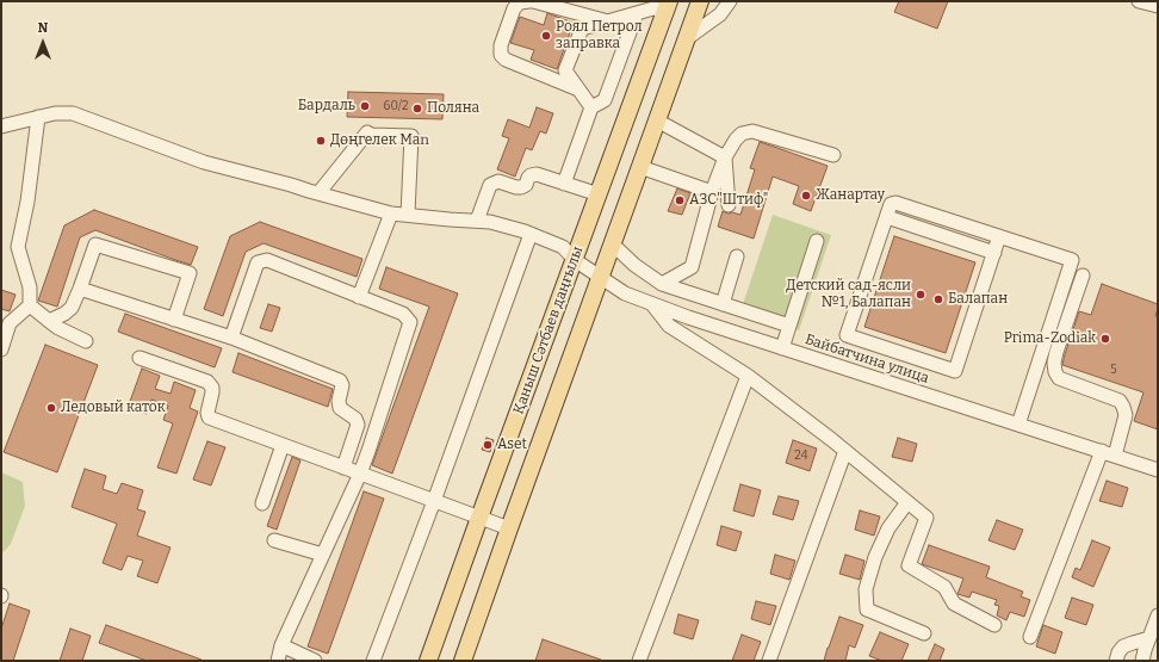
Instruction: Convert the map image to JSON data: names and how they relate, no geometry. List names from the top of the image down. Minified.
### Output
{"streets":{"main road":["Қаныш Сәтбаев даңғылы"],"street":["Байбатчина улица"]},"crossings":[["Қаныш Сәтбаев даңғылы","Байбатчина улица"]],"places":["Роял Петрол заправка","Бардаль","Поляна","Дөңгелек Man","Жанартау","АЗС\"Штиф\"","Детский сад-ясли №1, Балапан","Балапан","Prima-Zodiak","Ледовый каток","Aset"],"house_numbers":["60/2","5","24"],"north":"top"}
